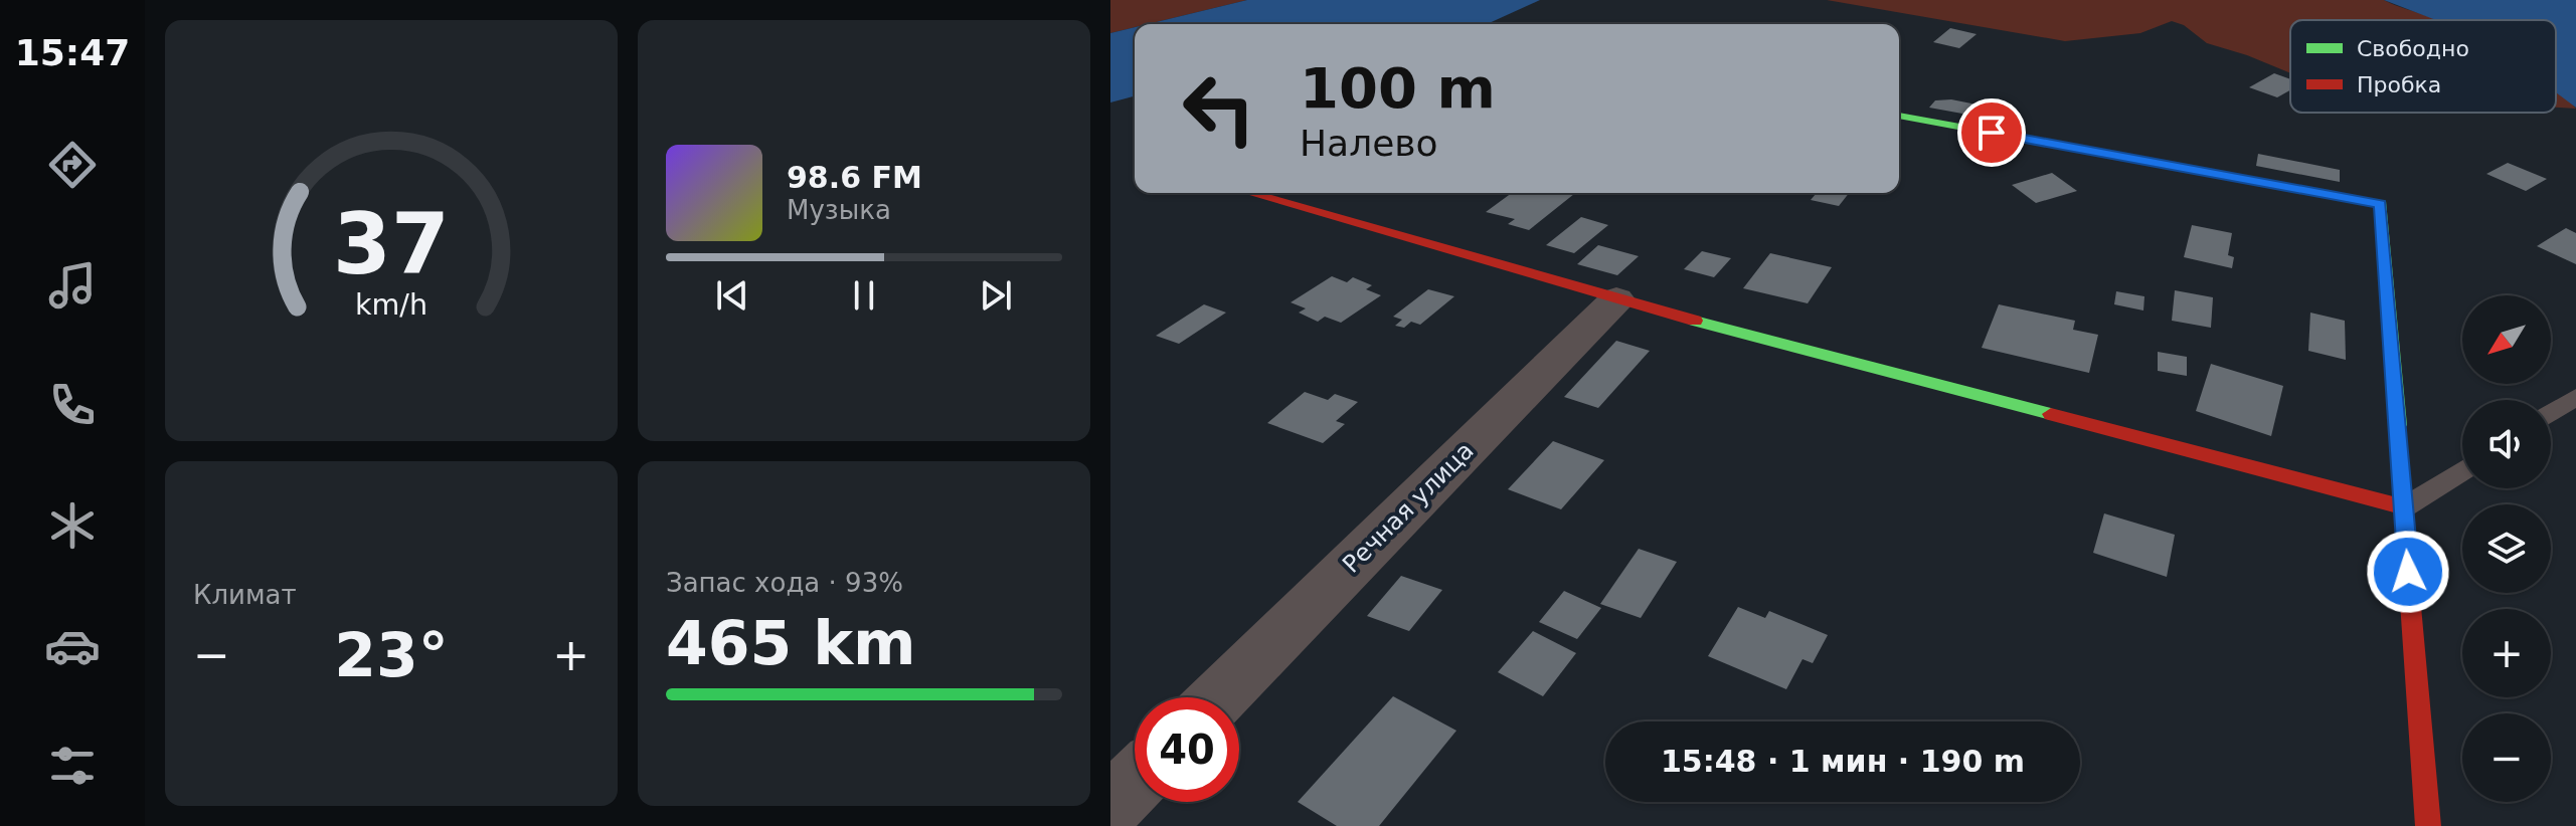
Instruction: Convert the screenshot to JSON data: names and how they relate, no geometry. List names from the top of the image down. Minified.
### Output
{"streets":{"street":["Речная улица"]},"legend":["Свободно","Пробка"],"north":"bottom left","page":{"tabs":"15:47","turn":["100 m","Налево"],"song":["98.6 FM","Музыка"],"map_buttons":["+","−"],"tile":["Климат",["Запас хода · 93%","465 km"]],"heat":["−","23°","+"],"limit":"40","trip":"15:48 · 1 мин · 190 m","gauge":["37","km/h"]}}
